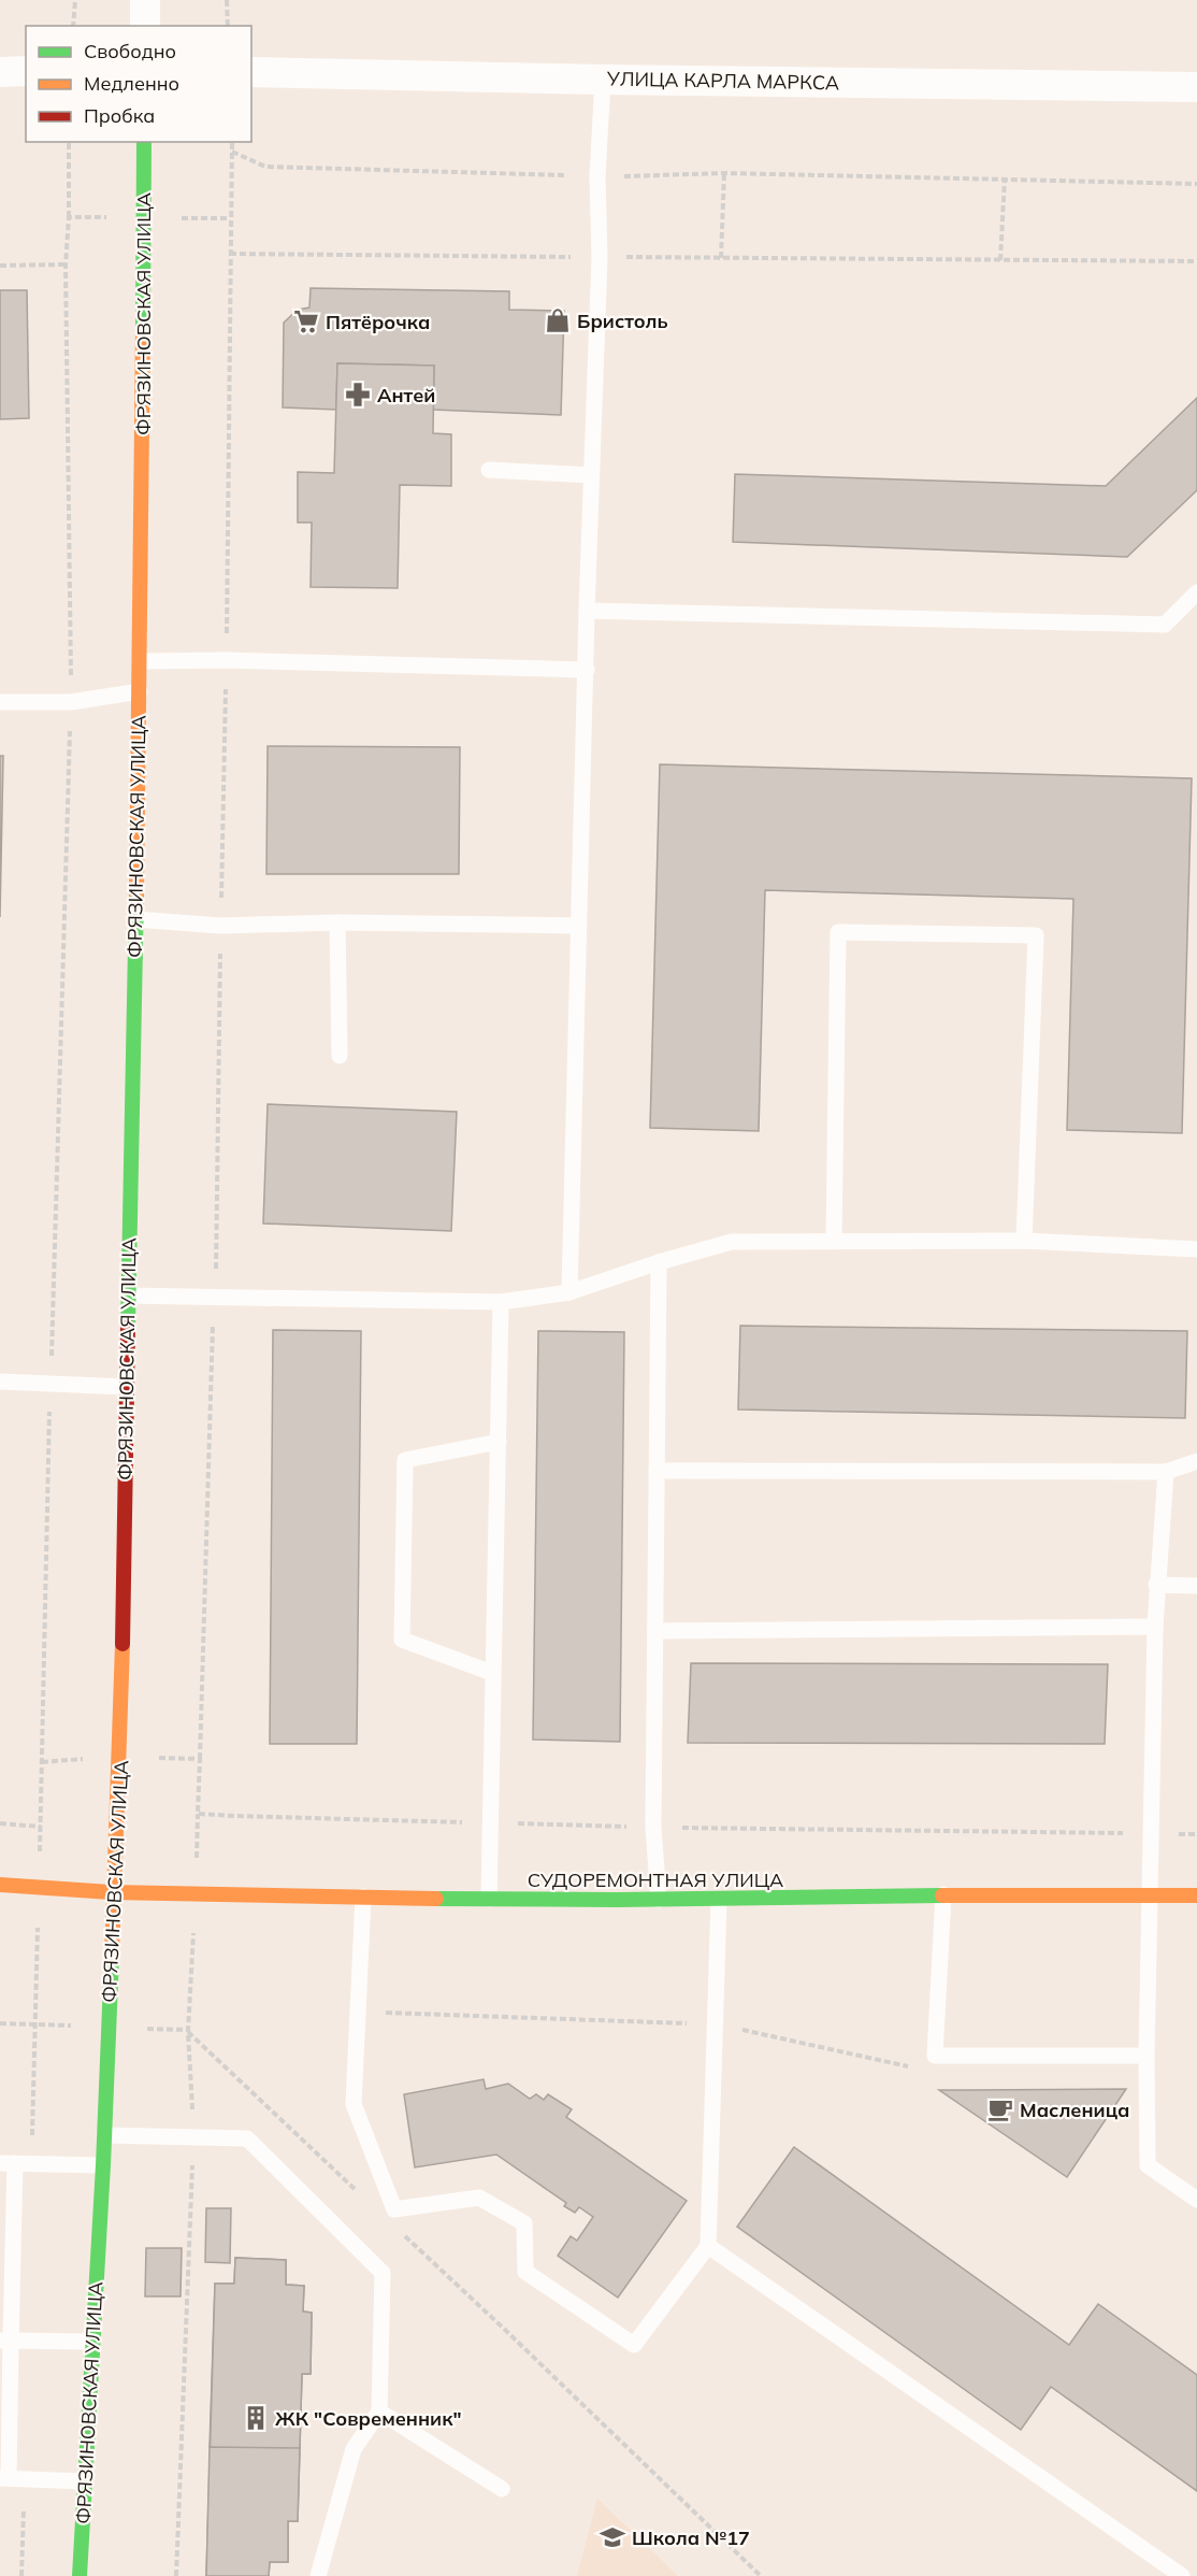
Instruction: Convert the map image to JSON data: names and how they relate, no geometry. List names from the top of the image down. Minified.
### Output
{"streets":{"street":["УЛИЦА КАРЛА МАРКСА","ФРЯЗИНОВСКАЯ УЛИЦА","СУДОРЕМОНТНАЯ УЛИЦА"]},"crossings":[["ФРЯЗИНОВСКАЯ УЛИЦА","СУДОРЕМОНТНАЯ УЛИЦА"]],"places":{"shop":["Бристоль"],"supermarket":["Пятёрочка"],"pharmacy":["Антей"],"cafe":["Масленица"],"building":["ЖК \"Современник\""],"school or university":["Школа №17"]},"legend":["Свободно","Медленно","Пробка"]}
